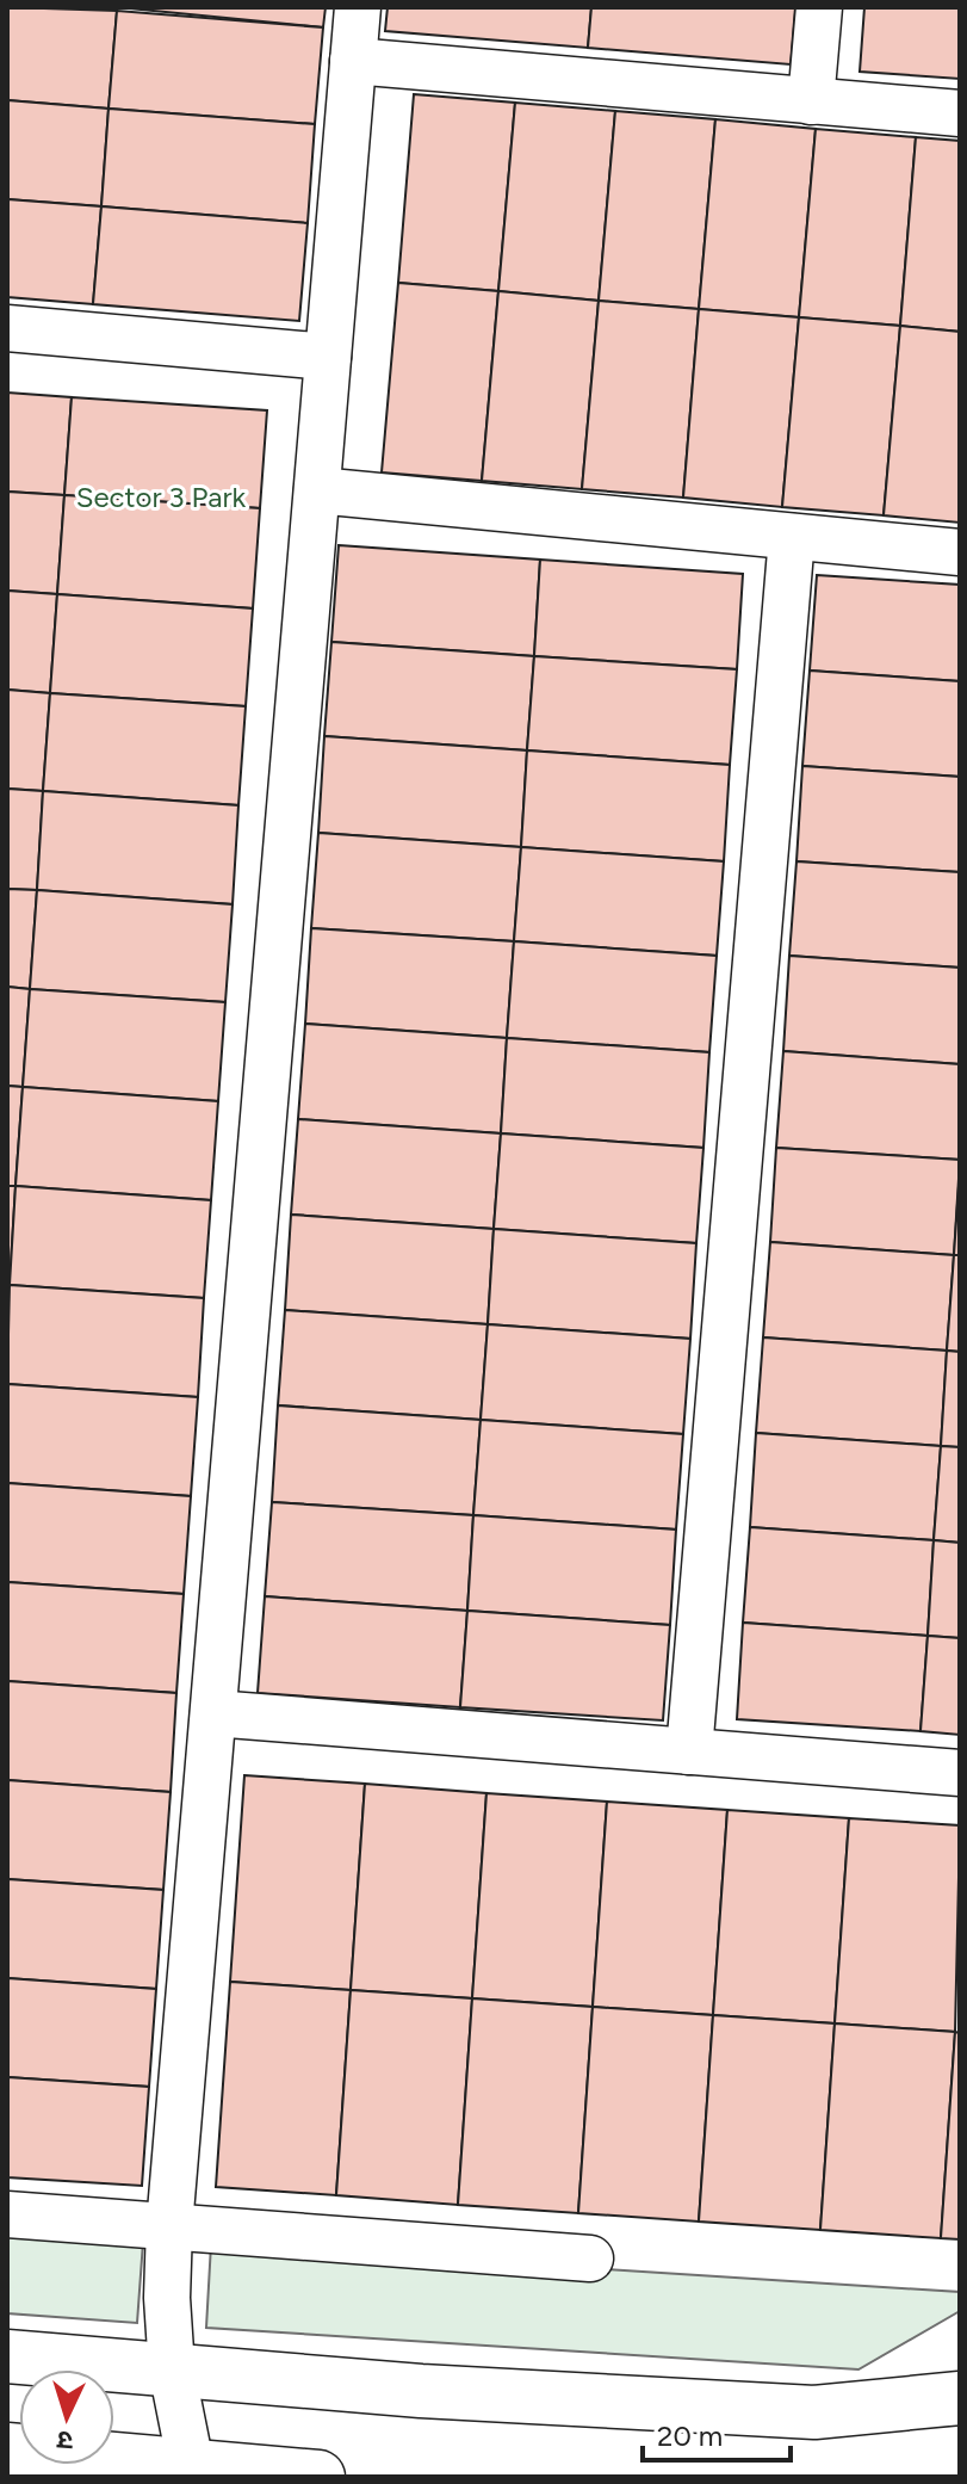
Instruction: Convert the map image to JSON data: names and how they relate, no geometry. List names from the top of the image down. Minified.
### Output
{"parks":["Sector 3 Park"],"scale_bar":"20 m","north":"bottom"}
